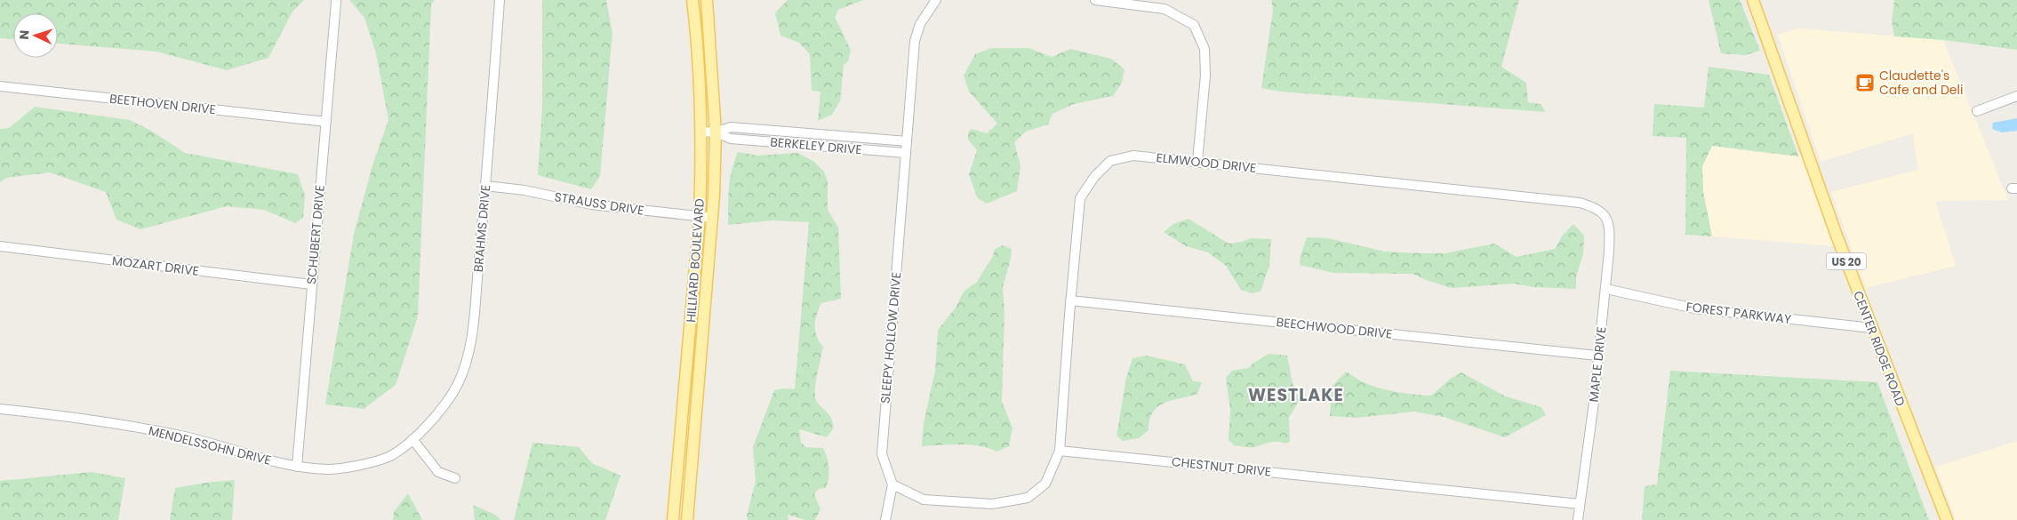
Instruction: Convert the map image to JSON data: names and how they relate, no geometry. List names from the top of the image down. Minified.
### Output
{"streets":{"main road":["HILLIARD BOULEVARD","US 20","CENTER RIDGE ROAD"],"street":["BEETHOVEN DRIVE","BERKELEY DRIVE","ELMWOOD DRIVE","STRAUSS DRIVE","BRAHMS DRIVE","SCHUBERT DRIVE","MOZART DRIVE","FOREST PARKWAY","BEECHWOOD DRIVE","SLEEPY HOLLOW DRIVE","MAPLE DRIVE","MENDELSSOHN DRIVE","CHESTNUT DRIVE"]},"crossings":[["BEETHOVEN DRIVE","SCHUBERT DRIVE"],["BERKELEY DRIVE","HILLIARD BOULEVARD"],["BERKELEY DRIVE","SLEEPY HOLLOW DRIVE"],["ELMWOOD DRIVE","BEECHWOOD DRIVE"],["ELMWOOD DRIVE","MAPLE DRIVE"],["ELMWOOD DRIVE","CHESTNUT DRIVE"],["STRAUSS DRIVE","BRAHMS DRIVE"],["STRAUSS DRIVE","HILLIARD BOULEVARD"],["BRAHMS DRIVE","MENDELSSOHN DRIVE"],["SCHUBERT DRIVE","MOZART DRIVE"],["SCHUBERT DRIVE","MENDELSSOHN DRIVE"],["FOREST PARKWAY","CENTER RIDGE ROAD"],["FOREST PARKWAY","MAPLE DRIVE"],["BEECHWOOD DRIVE","MAPLE DRIVE"],["MAPLE DRIVE","CHESTNUT DRIVE"]],"districts":["WESTLAKE"],"places":{"cafe":["Claudette's Cafe and Deli"]},"north":"left"}
